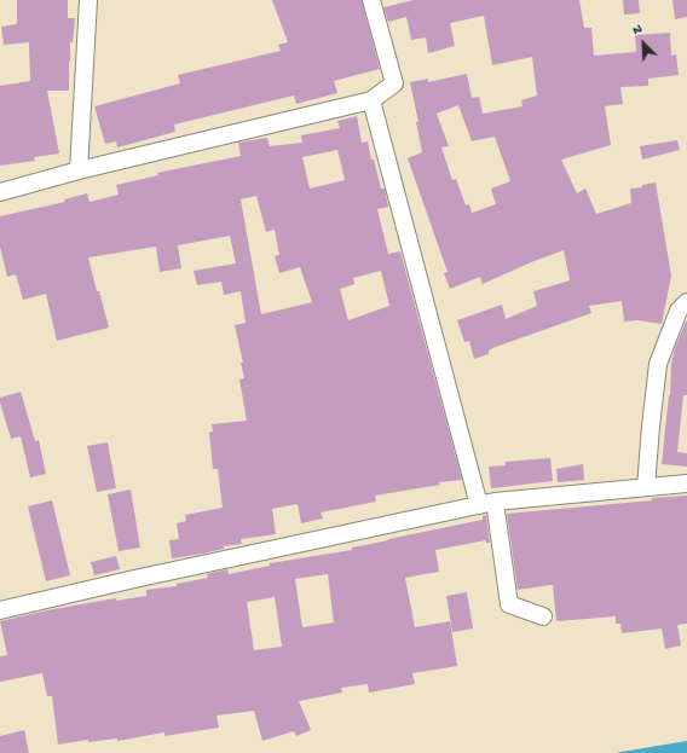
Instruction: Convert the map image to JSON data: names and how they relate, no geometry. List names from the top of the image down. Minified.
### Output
{"north":"top left"}
